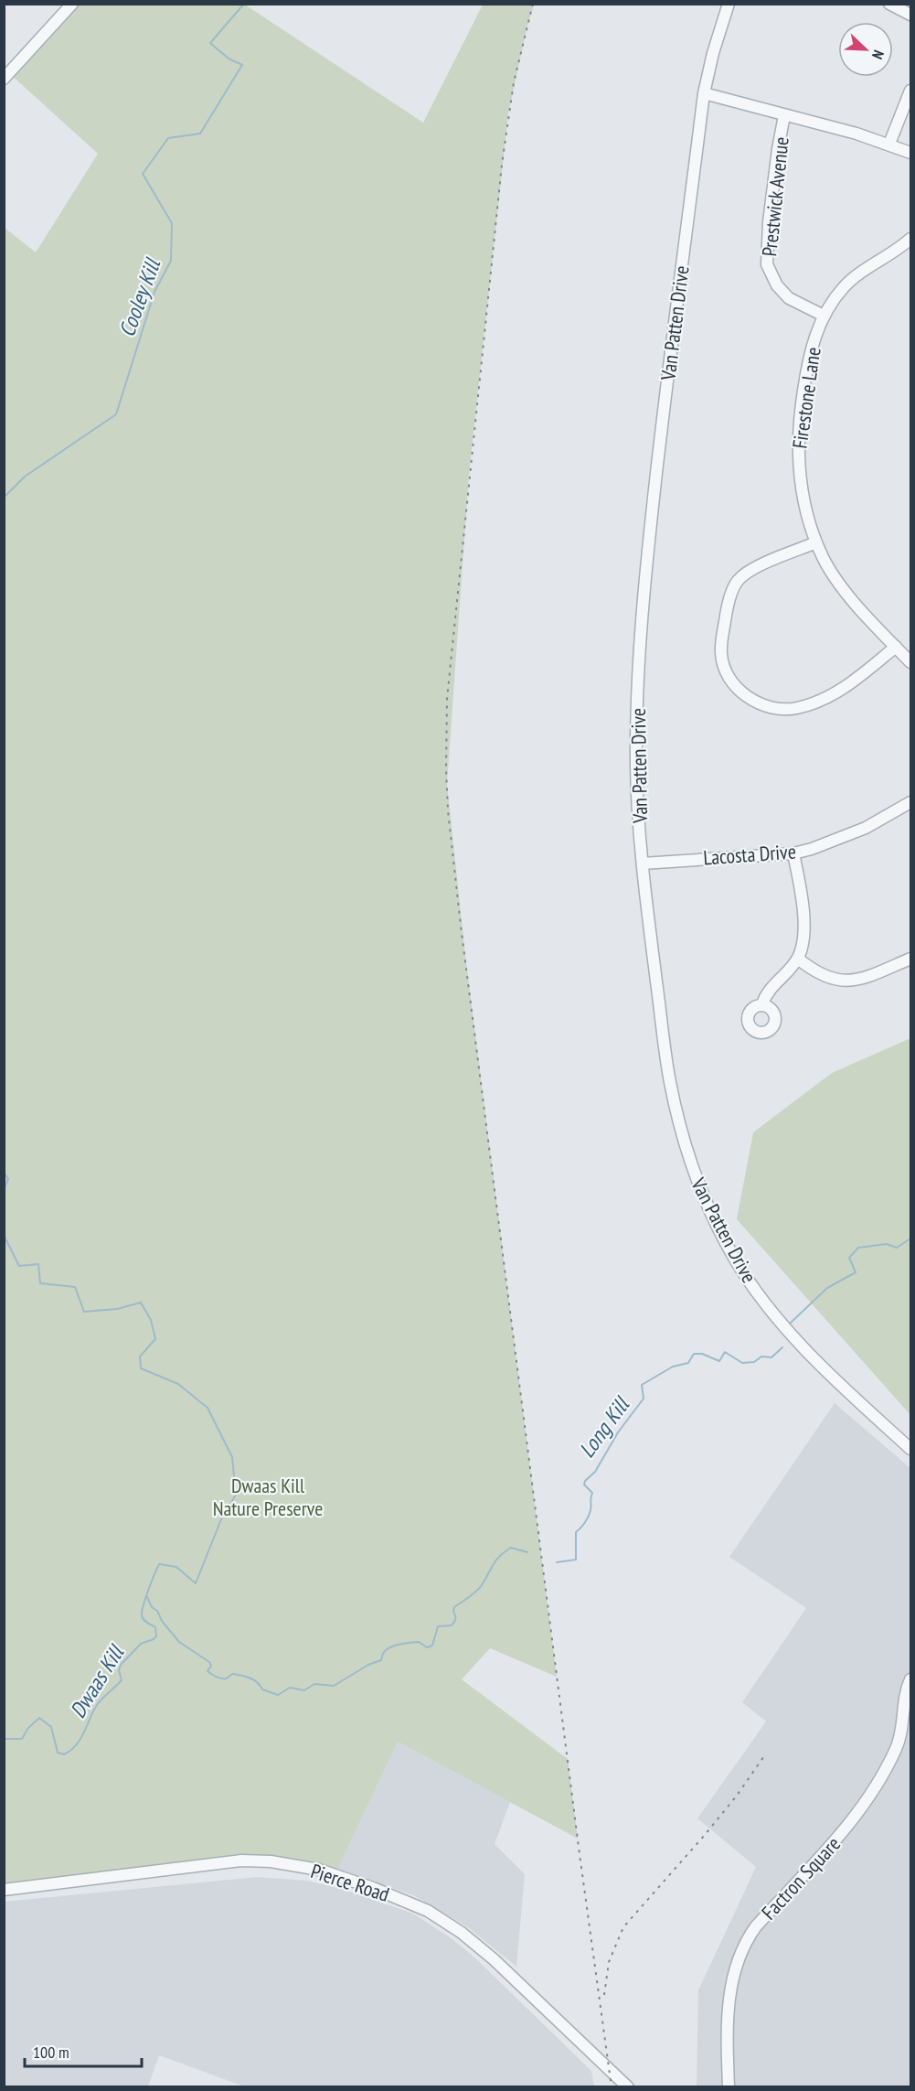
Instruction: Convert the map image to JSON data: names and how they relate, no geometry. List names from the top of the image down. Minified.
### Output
{"streets":{"street":["Prestwick Avenue","Van Patten Drive","Firestone Lane","Lacosta Drive","Factron Square","Pierce Road"]},"crossings":[["Prestwick Avenue","Firestone Lane"],["Van Patten Drive","Lacosta Drive"]],"water":["Cooley Kill","Long Kill","Dwaas Kill"],"parks":["Dwaas Kill Nature Preserve"],"scale_bar":"100 m","north":"bottom right"}
